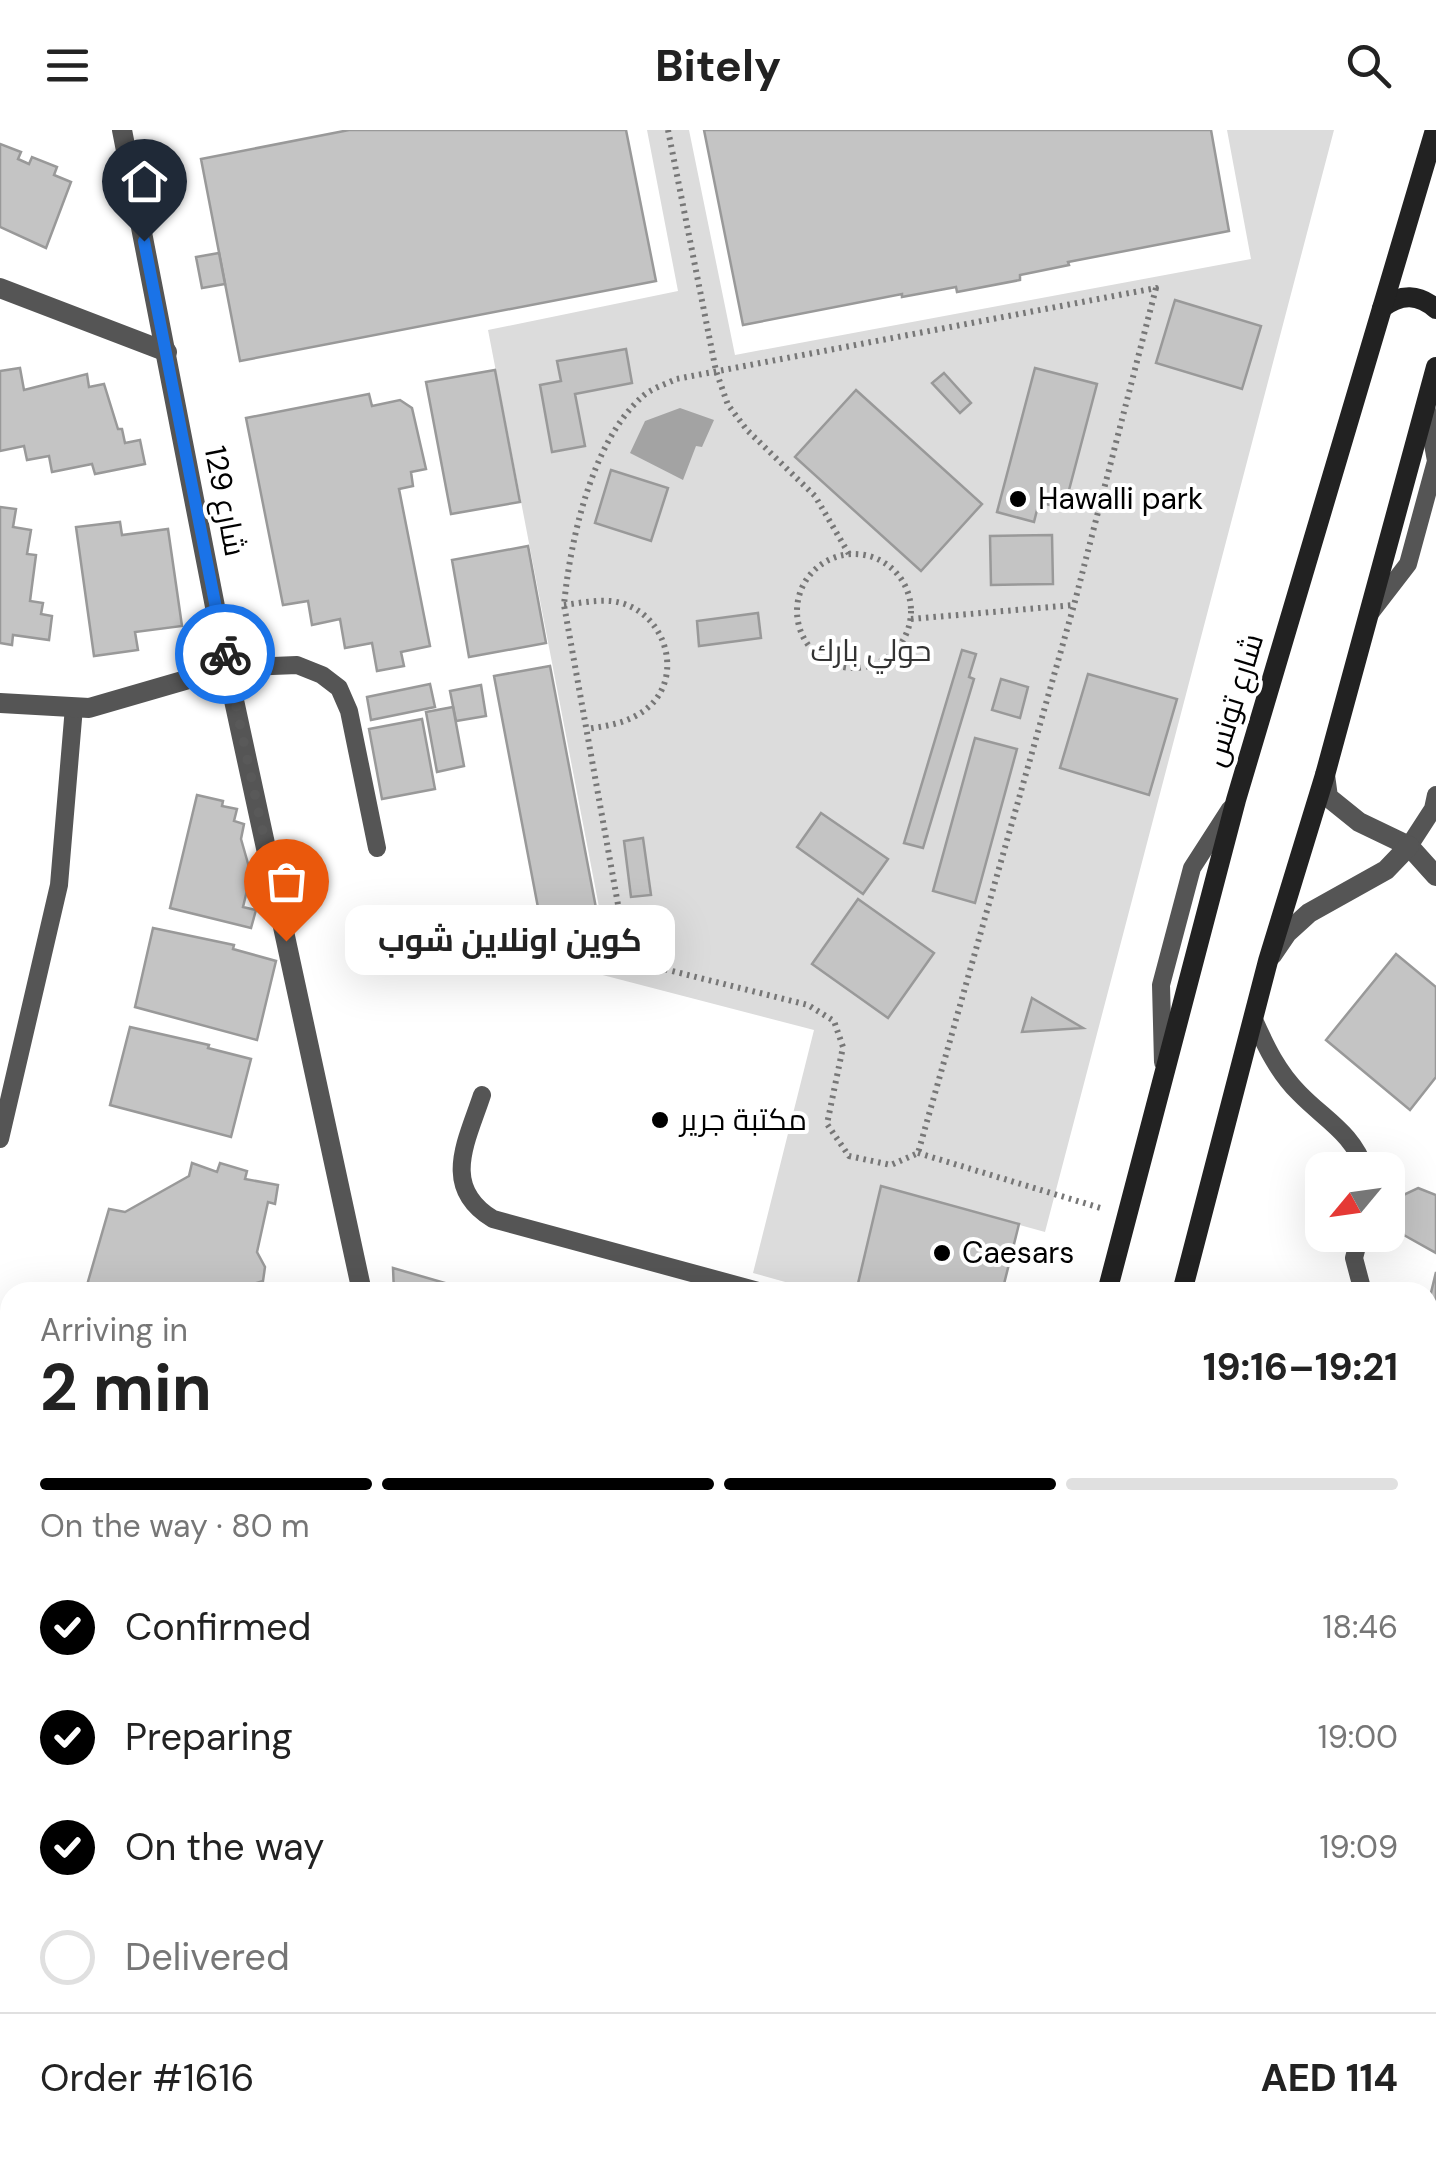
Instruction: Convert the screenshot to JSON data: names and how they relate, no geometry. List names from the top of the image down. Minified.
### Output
{"streets":{"main road":["شارع تونس"],"street":["شارع 129"]},"parks":["حولي بارك"],"places":["Hawalli park","كوين اونلاين شوب","مكتبة جرير","Caesars"],"north":"bottom left","page":{"header":"Bitely","bubble":"كوين اونلاين شوب","heading":["2 min","Arriving in","19:16–19:21"],"panel":["Order #1616","AED 114"],"bar":"On the way · 80 m","list":[["Confirmed","18:46"],["Preparing","19:00"],["On the way","19:09"],"Delivered"]}}
